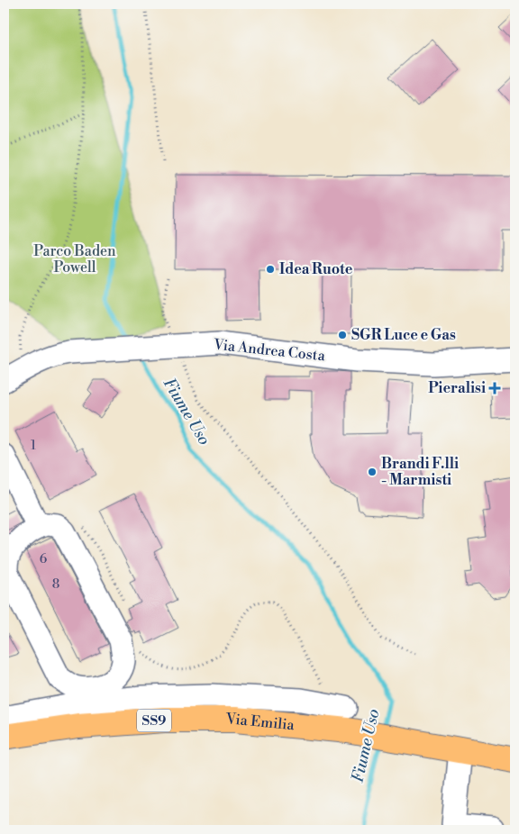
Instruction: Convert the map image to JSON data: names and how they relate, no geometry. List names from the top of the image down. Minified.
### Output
{"streets":{"main road":["SS9","Via Emilia"],"street":["Via Andrea Costa"]},"water":["Fiume Uso"],"parks":["Parco Baden Powell"],"places":{"other":["Idea Ruote","SGR Luce e Gas","Brandi F.lli - Marmisti"],"health":["Pieralisi"]},"house_numbers":["1","6","8"]}
